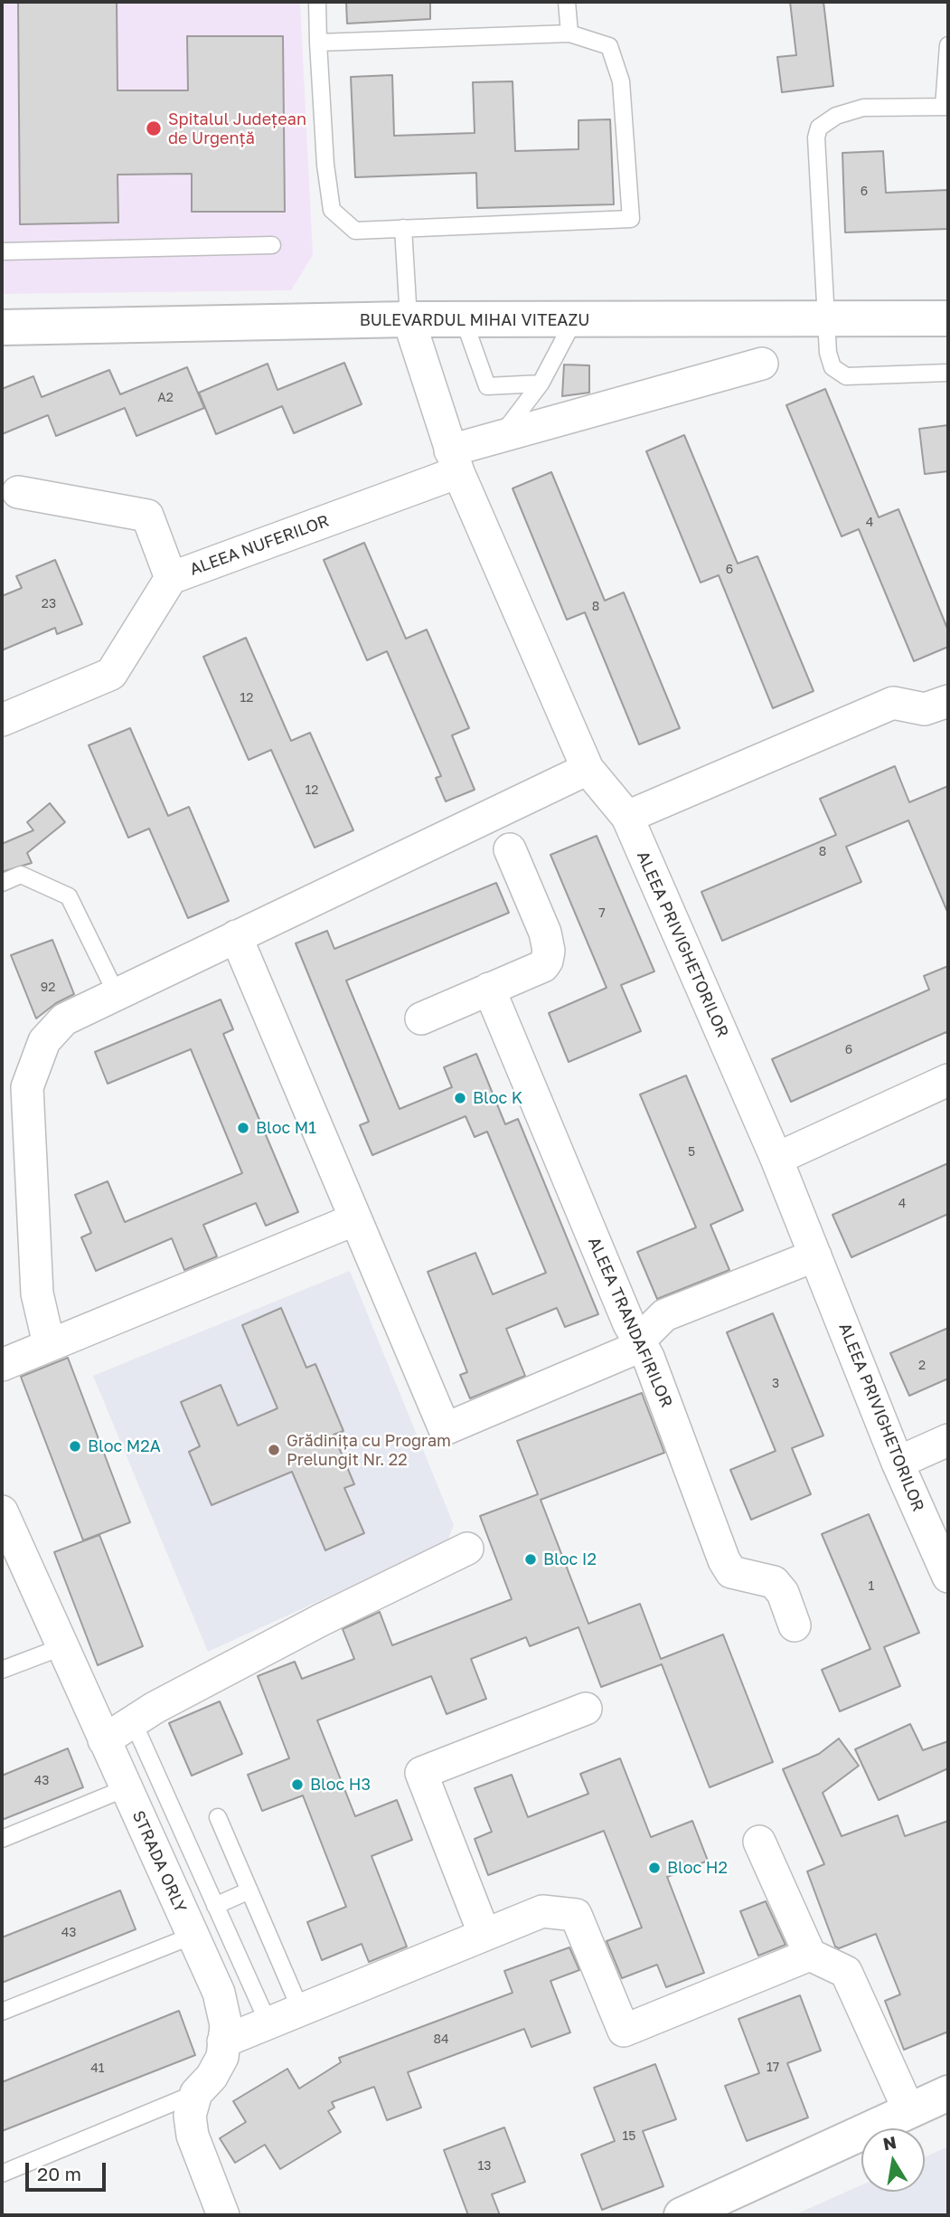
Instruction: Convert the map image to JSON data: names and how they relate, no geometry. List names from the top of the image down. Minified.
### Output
{"streets":{"main road":["BULEVARDUL MIHAI VITEAZU"],"street":["ALEEA NUFERILOR","ALEEA PRIVIGHETORILOR","ALEEA TRANDAFIRILOR","STRADA ORLY"]},"crossings":[["BULEVARDUL MIHAI VITEAZU","ALEEA PRIVIGHETORILOR"],["ALEEA NUFERILOR","ALEEA PRIVIGHETORILOR"]],"places":["Spitalul Județean de Urgență","Bloc K","Bloc M1","Bloc M2A","Grădinița cu Program Prelungit Nr. 22","Bloc I2","Bloc H3","Bloc H2"],"house_numbers":["6","A2","4","6","23","8","12","12","8","7","92","6","5","4","2","3","1","43","43","84","17","41","15","13"],"scale_bar":"20 m","north":"top"}
